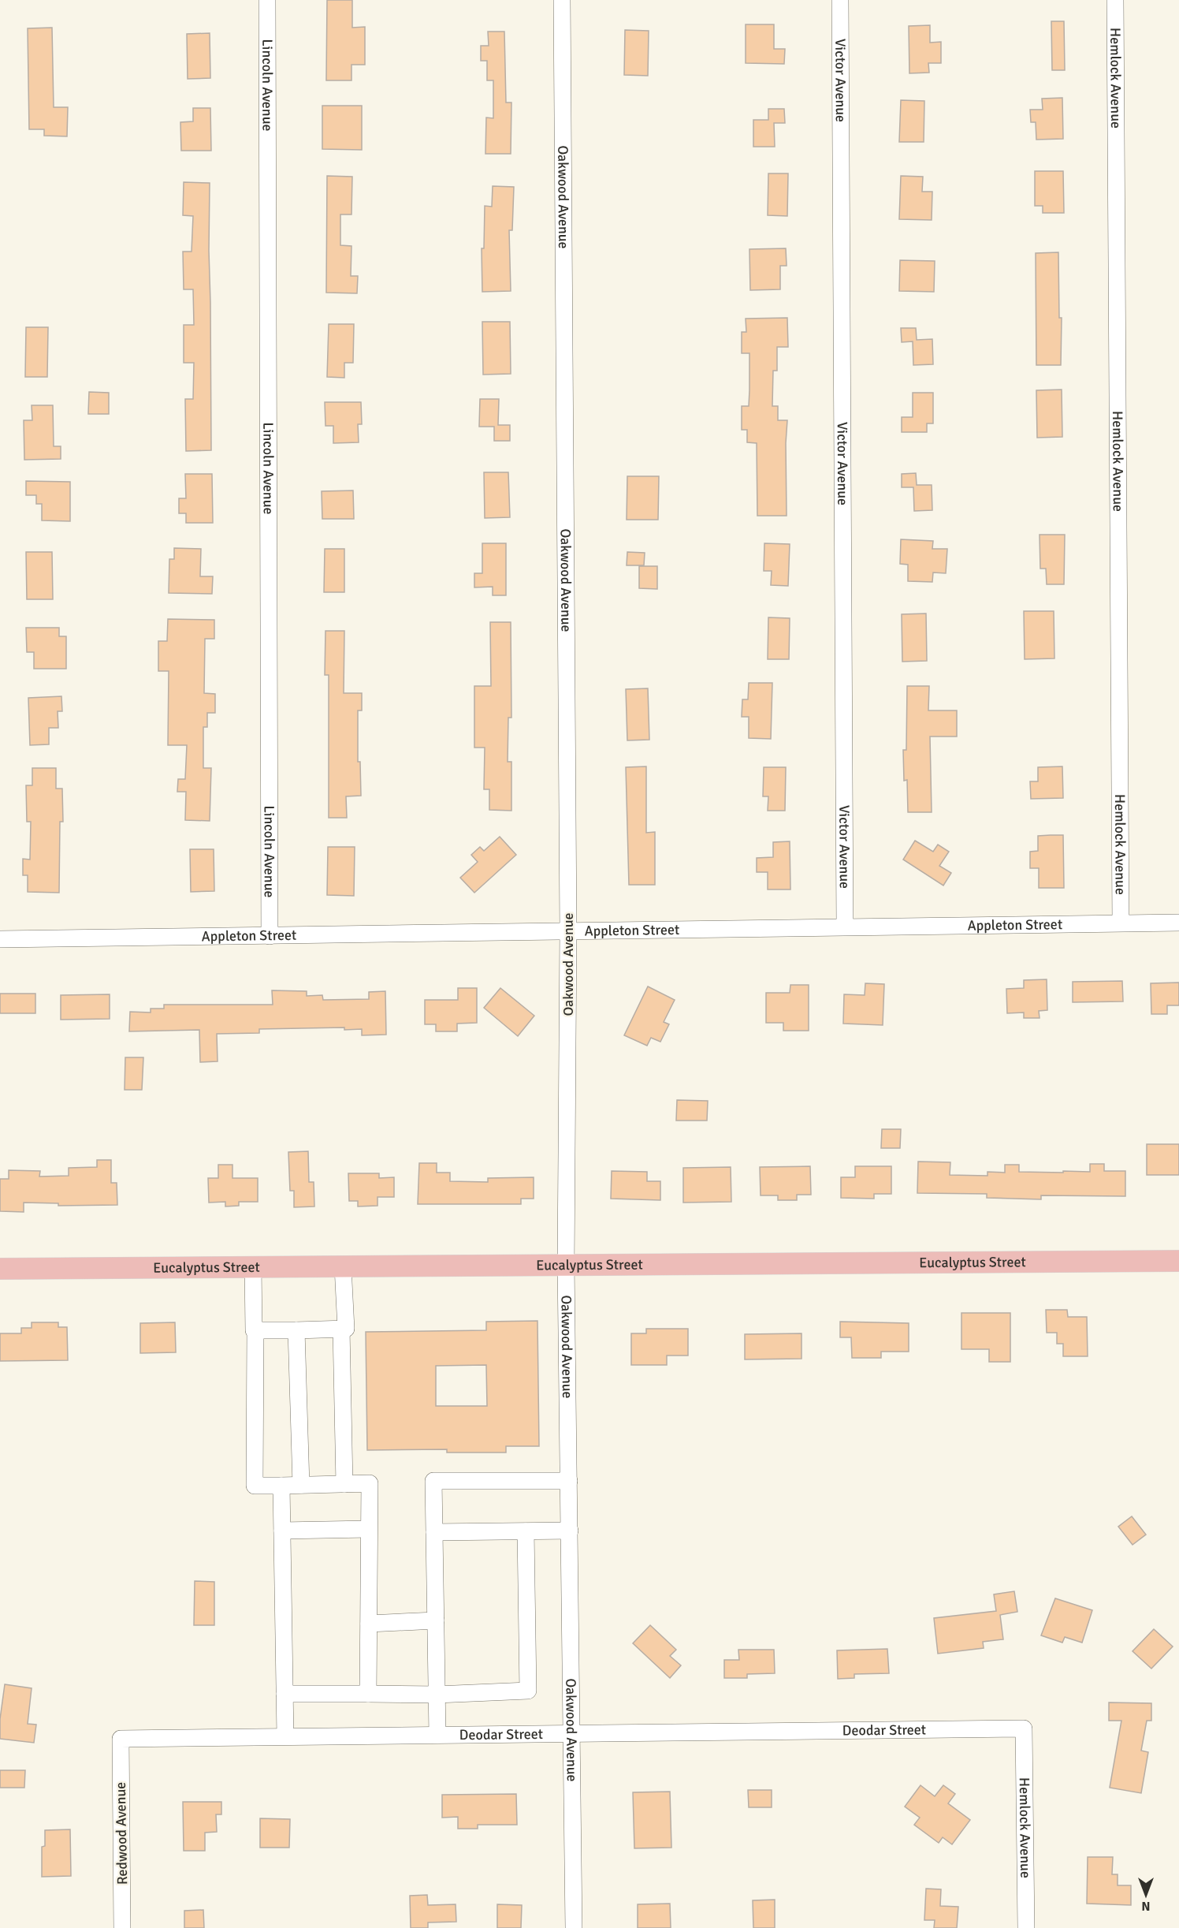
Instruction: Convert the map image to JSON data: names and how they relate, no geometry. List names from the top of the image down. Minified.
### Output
{"streets":{"main road":["Eucalyptus Street"],"street":["Hemlock Avenue","Victor Avenue","Lincoln Avenue","Oakwood Avenue","Appleton Street","Deodar Street","Redwood Avenue"]},"crossings":[["Hemlock Avenue","Appleton Street"],["Hemlock Avenue","Deodar Street"],["Victor Avenue","Appleton Street"],["Lincoln Avenue","Appleton Street"],["Oakwood Avenue","Appleton Street"],["Oakwood Avenue","Eucalyptus Street"],["Oakwood Avenue","Deodar Street"],["Deodar Street","Redwood Avenue"]],"north":"bottom"}
